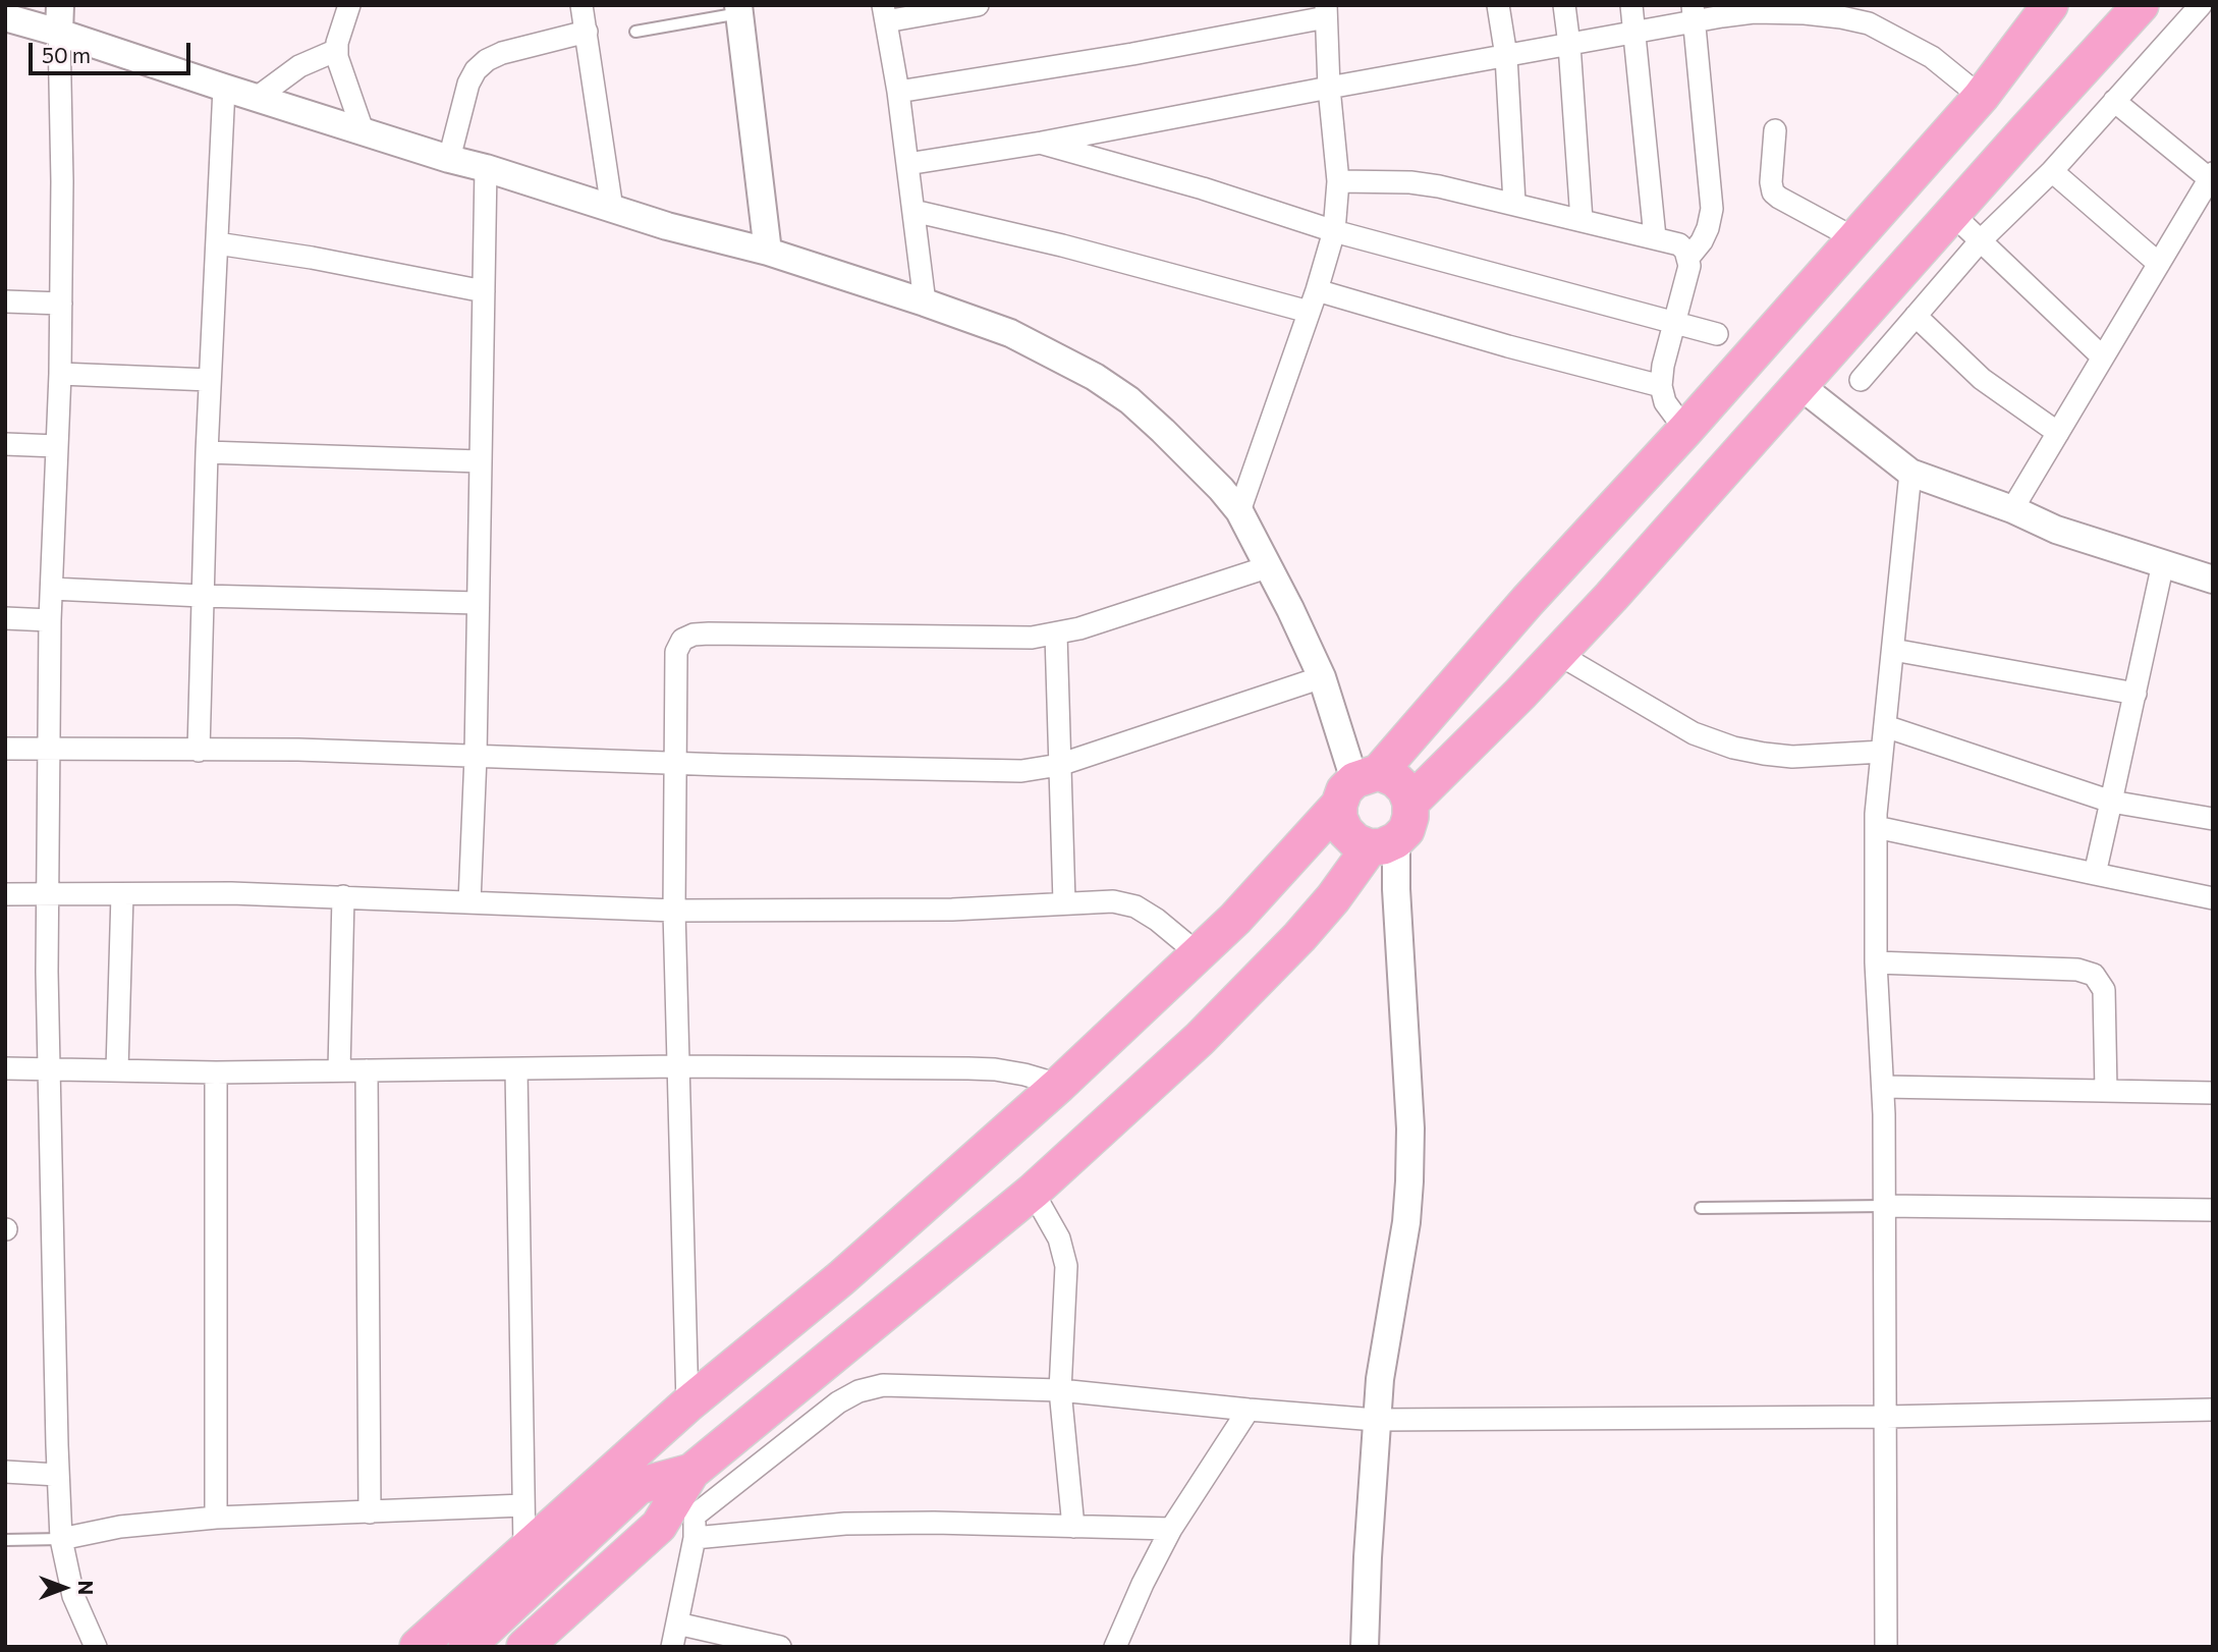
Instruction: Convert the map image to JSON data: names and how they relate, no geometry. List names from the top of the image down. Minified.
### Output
{"scale_bar":"50 m","north":"right"}
